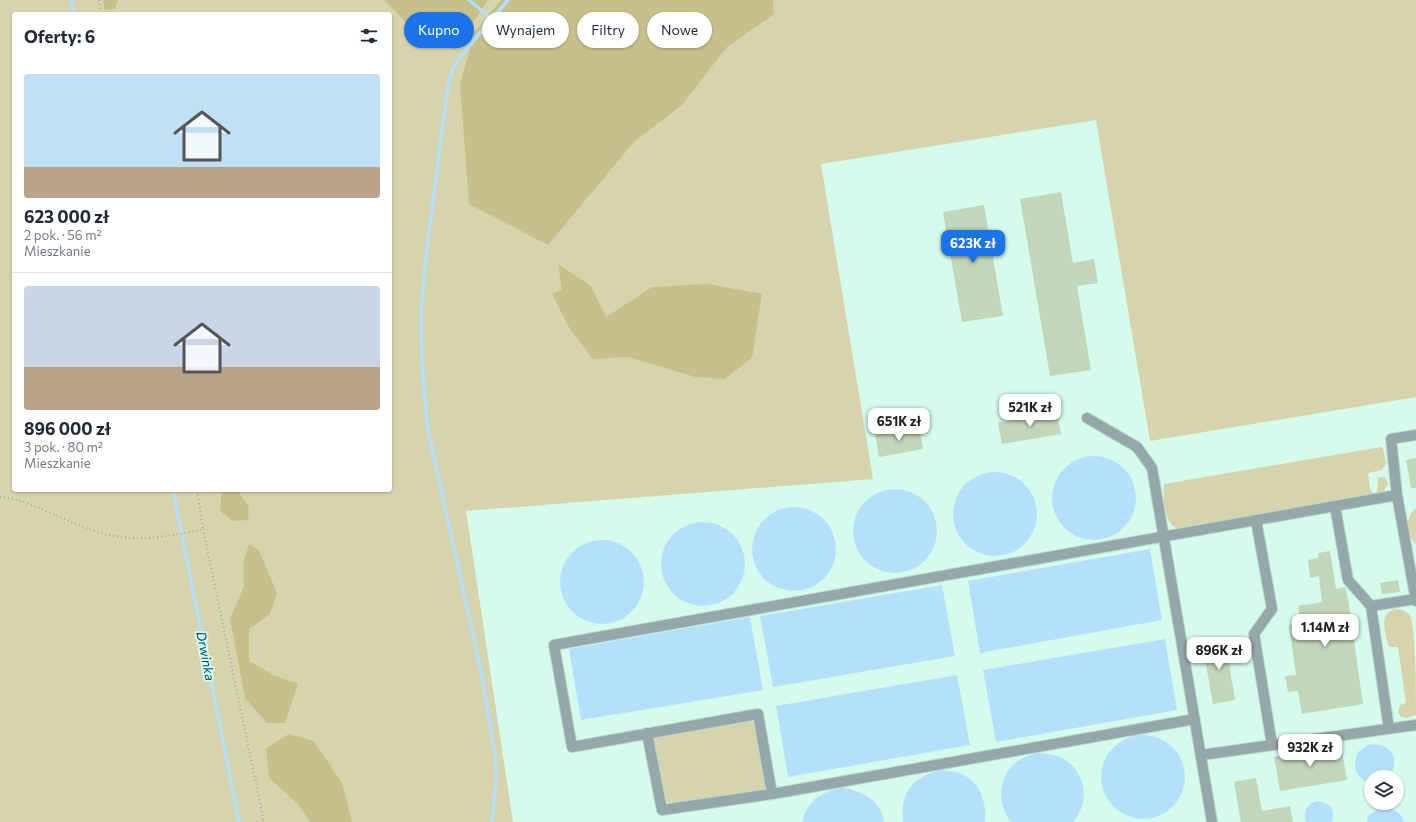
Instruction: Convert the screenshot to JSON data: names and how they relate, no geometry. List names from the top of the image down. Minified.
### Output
{"water":["Drwinka"],"page":{"chip":["Kupno","Wynajem","Filtry","Nowe"],"heading":"Oferty: 6","list":[{"name":"623 000 zł","note":"2 pok. · 56 m² · Mieszkanie"},{"name":"896 000 zł","note":"3 pok. · 80 m² · Mieszkanie"}],"price":["623K zł","521K zł","651K zł","1.14M zł","896K zł","932K zł"]}}
